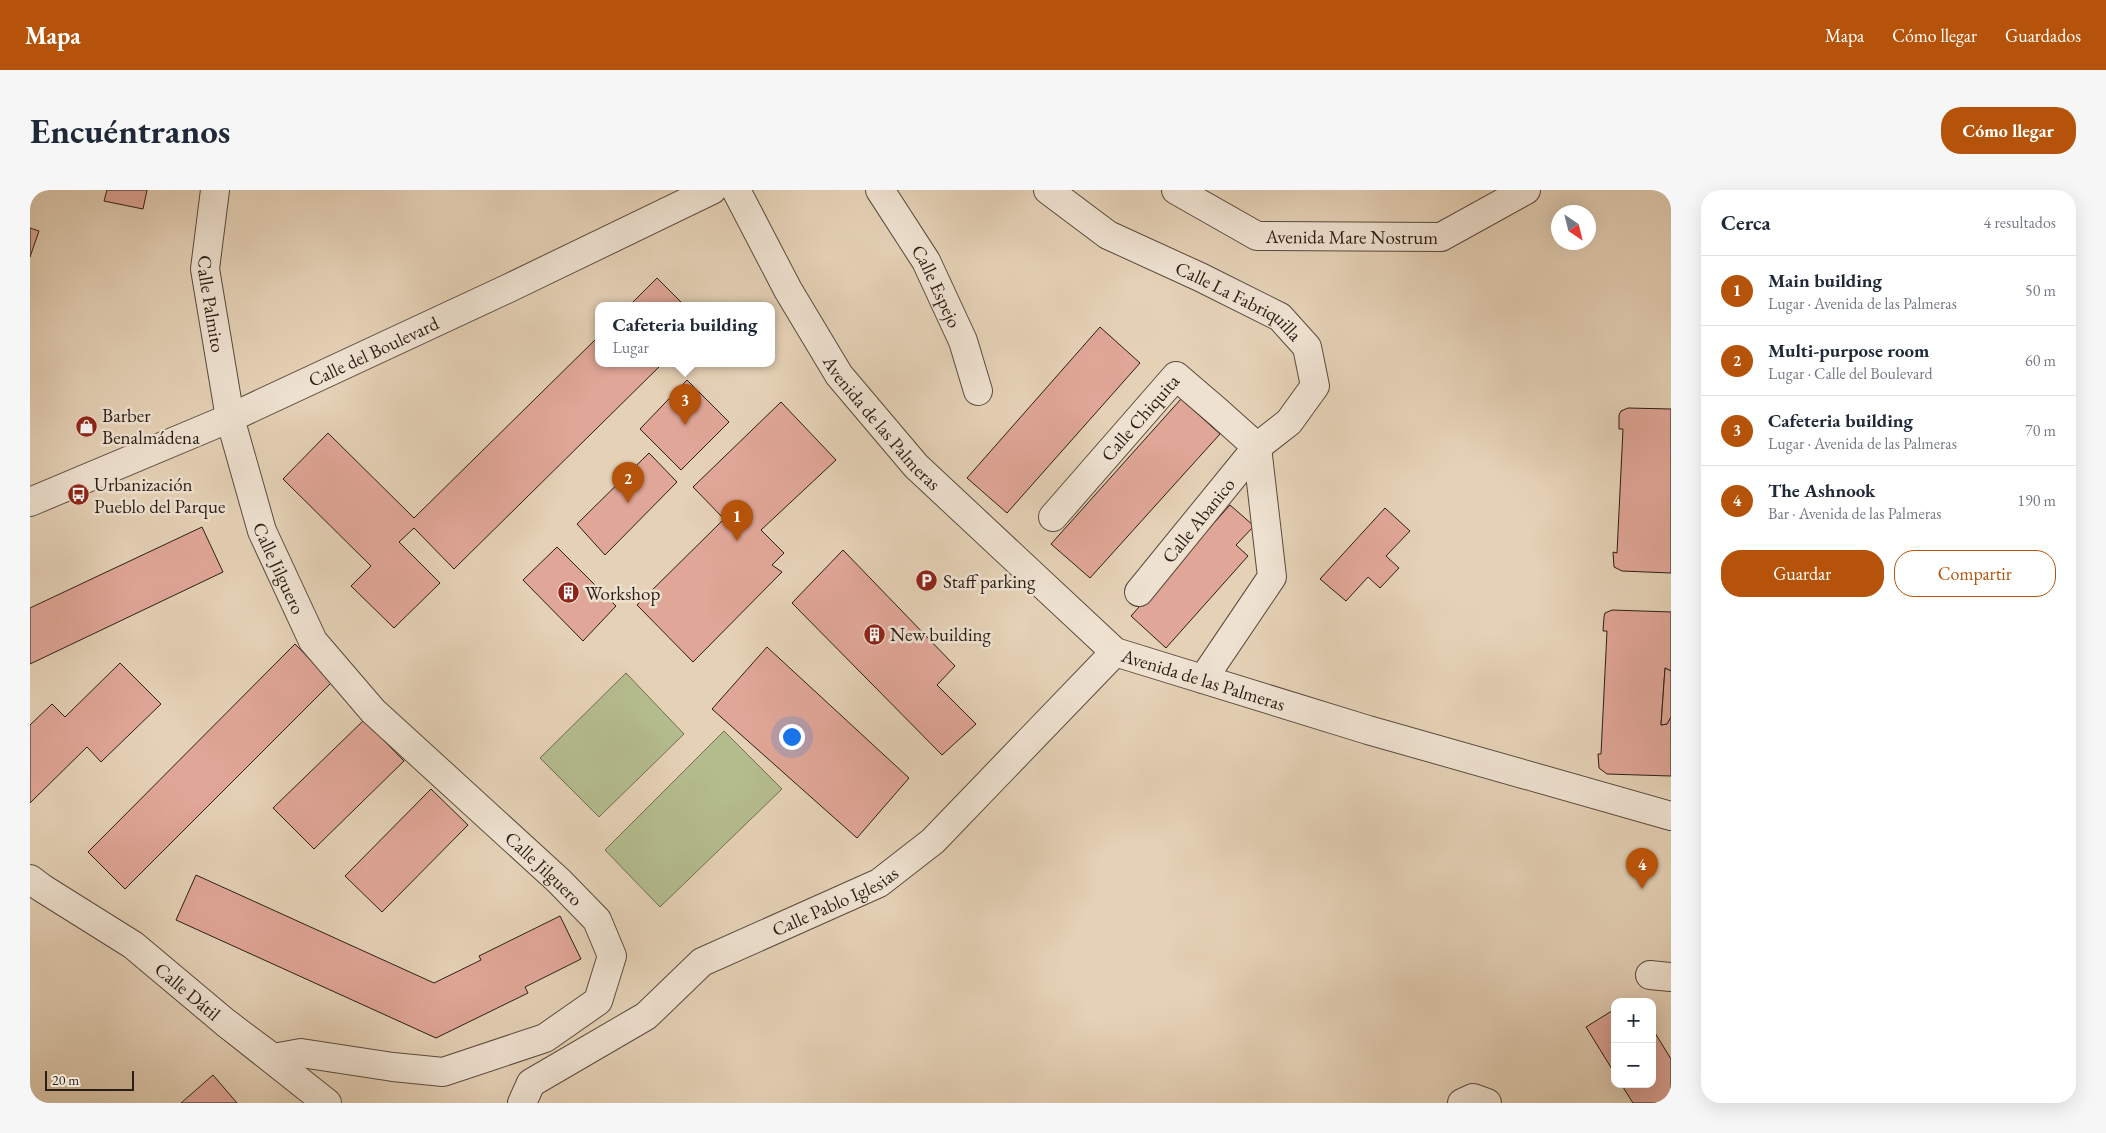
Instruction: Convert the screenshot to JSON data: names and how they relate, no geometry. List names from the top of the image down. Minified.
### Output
{"streets":{"street":["Avenida Mare Nostrum","Calle Espejo","Calle Palmito","Calle La Fabriquilla","Calle del Boulevard","Avenida de las Palmeras","Calle Chiquita","Calle Abanico","Calle Jilguero","Calle Pablo Iglesias","Calle Dátil"]},"crossings":[["Calle Palmito","Calle del Boulevard"],["Calle Palmito","Calle Jilguero"],["Calle La Fabriquilla","Calle Chiquita"],["Calle La Fabriquilla","Calle Abanico"],["Calle del Boulevard","Calle Jilguero"],["Avenida de las Palmeras","Calle Pablo Iglesias"],["Calle Chiquita","Calle Abanico"],["Calle Jilguero","Calle Dátil"]],"places":{"shop":["Barber Benalmádena"],"bus stop":["Urbanización Pueblo del Parque"],"parking":["Staff parking"],"building":["Workshop","New building"]},"scale_bar":"20 m","north":"bottom right","page":{"header":"Mapa","nav":["Mapa","Cómo llegar","Guardados"],"buttons":["Cómo llegar",["Guardar","Compartir"]],"title":"Encuéntranos","heading":["Cerca","4 resultados"],"list":[{"mark":"1","name":"Main building","note":"Lugar · Avenida de las Palmeras","value":"50 m"},{"mark":"2","name":"Multi-purpose room","note":"Lugar · Calle del Boulevard","value":"60 m"},{"mark":"3","name":"Cafeteria building","note":"Lugar · Avenida de las Palmeras","value":"70 m"},{"mark":"4","name":"The Ashnook","note":"Bar · Avenida de las Palmeras","value":"190 m"}],"popup":["Cafeteria building","Lugar"],"pins":["3","2","1","4"],"map_buttons":["+","−"],"scale":"20 m"}}
